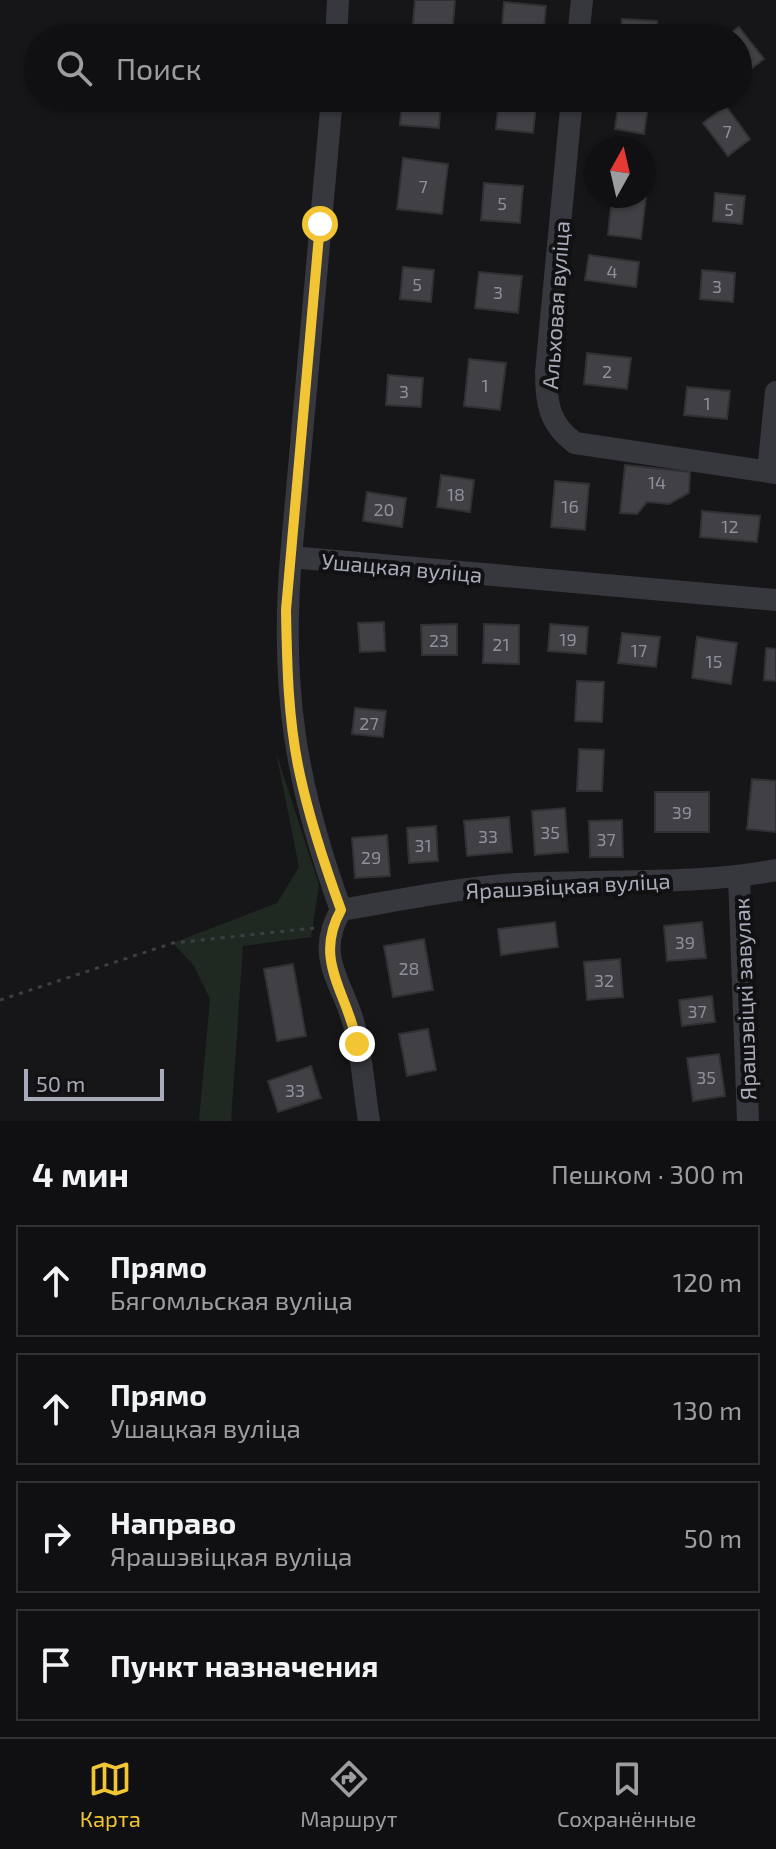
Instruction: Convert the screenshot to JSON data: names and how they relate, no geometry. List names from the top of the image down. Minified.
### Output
{"streets":{"street":["Альховая вуліца","Ушацкая вуліца","Ярашэвіцкая вуліца","Ярашэвіцкі завулак"]},"crossings":[["Ушацкая вуліца","Ярашэвіцкая вуліца"],["Ярашэвіцкая вуліца","Ярашэвіцкі завулак"]],"house_numbers":["7","7","5","5","4","5","3","3","2","1","3","1","14","18","16","20","12","19","23","21","17","15","27","39","35","33","37","31","29","39","28","32","37","35","33"],"scale_bar":"50 m","north":"top","page":{"search":"Поиск","scale":"50 m","heading":["4 мин","Пешком · 300 m"],"list":[["Прямо","Бягомльская вуліца","120 m"],["Прямо","Ушацкая вуліца","130 m"],["Направо","Ярашэвіцкая вуліца","50 m"],"Пункт назначения"],"nav":["Карта","Маршрут","Сохранённые"]}}
